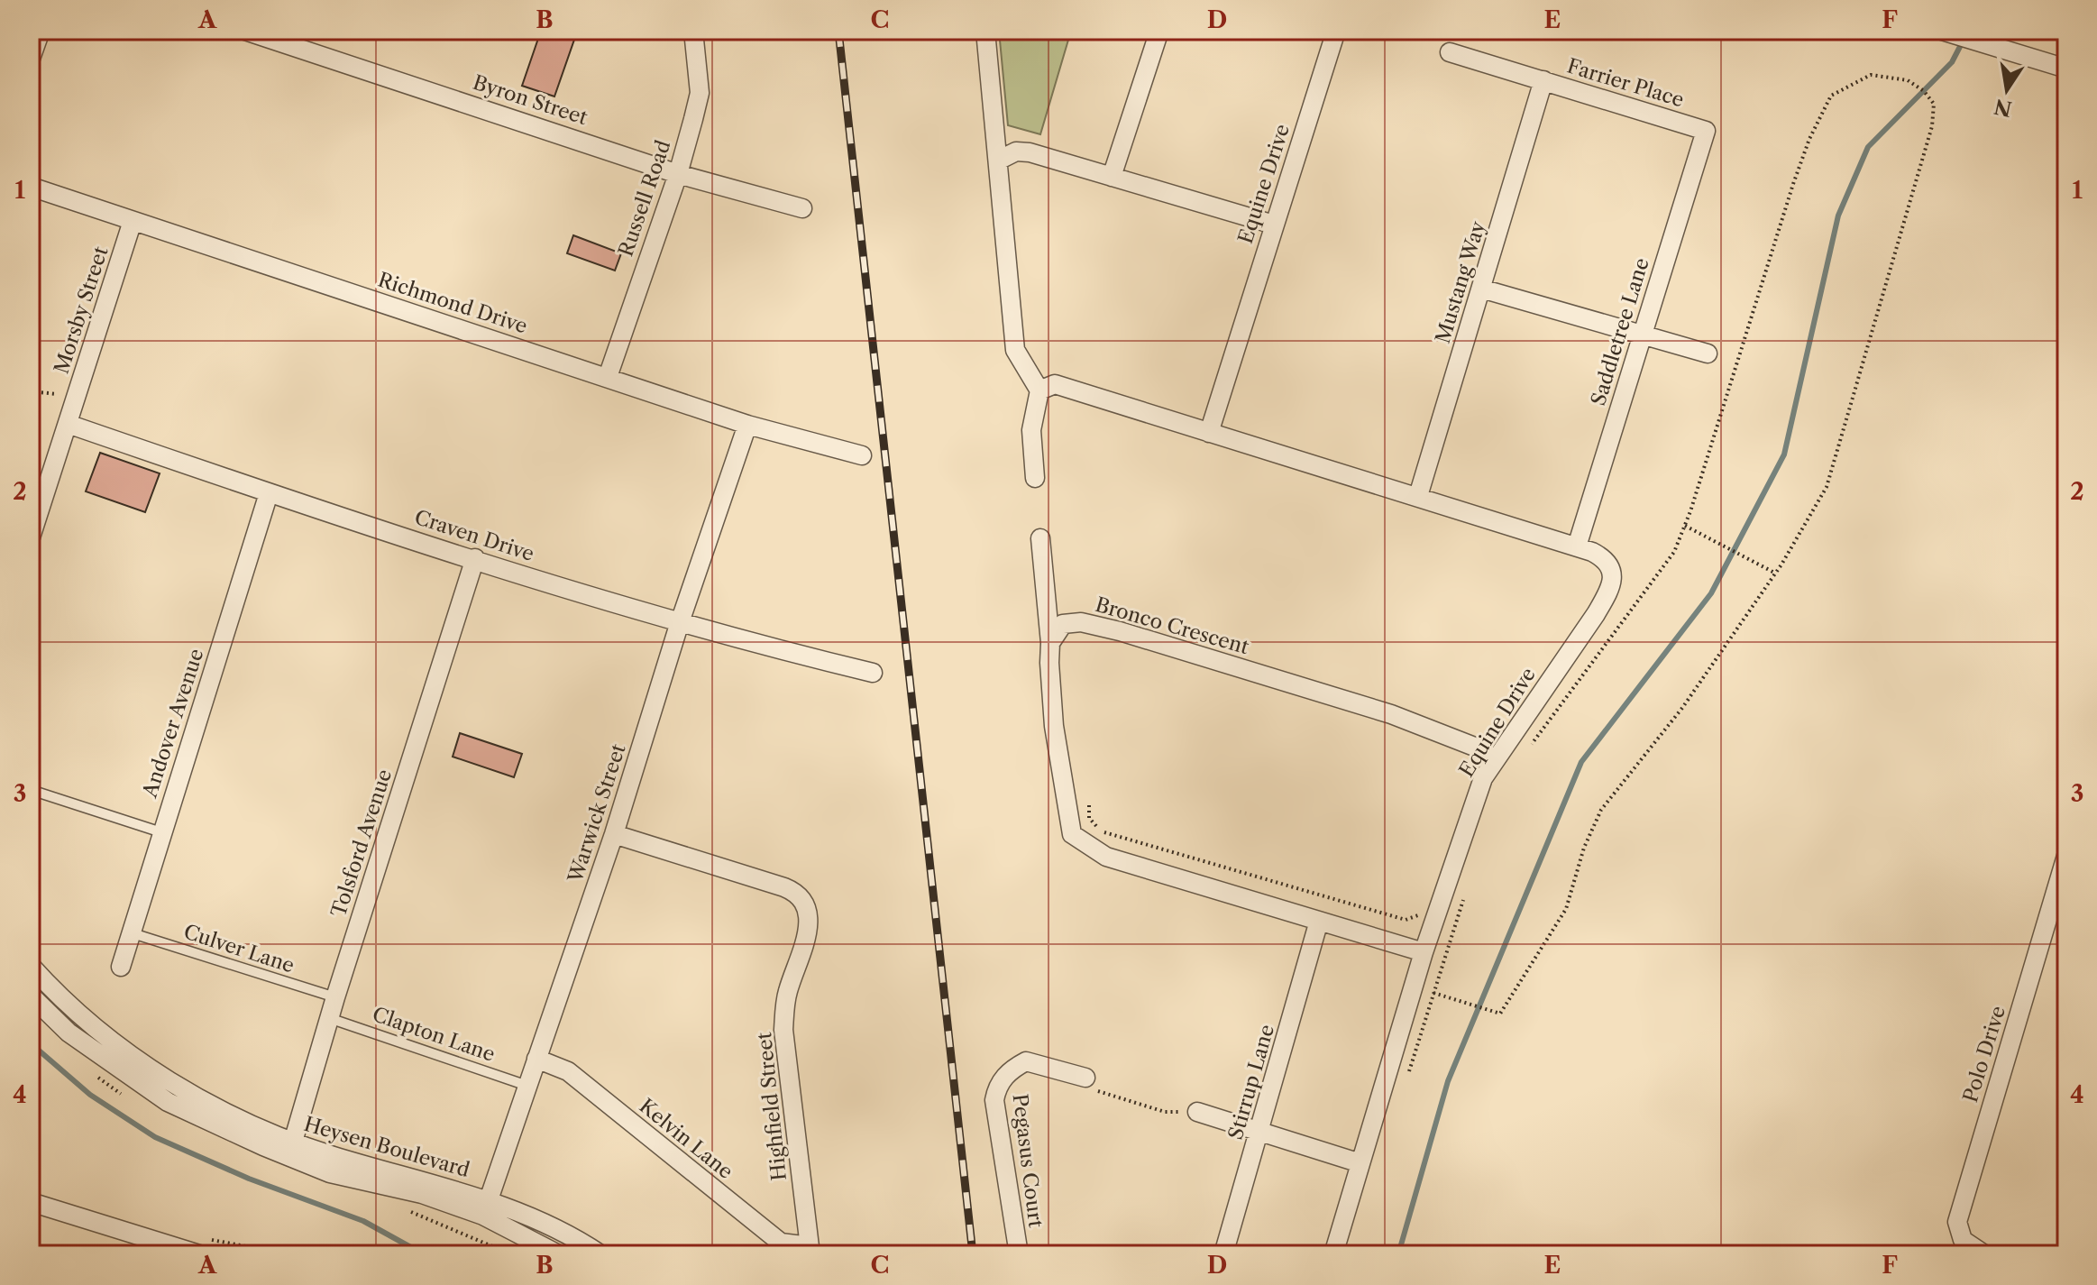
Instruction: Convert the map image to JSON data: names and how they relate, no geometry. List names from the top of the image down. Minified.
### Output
{"streets":{"street":["Farrier Place","Byron Street","Equine Drive","Russell Road","Mustang Way","Richmond Drive","Morsby Street","Saddletree Lane","Craven Drive","Bronco Crescent","Andover Avenue","Warwick Street","Tolsford Avenue","Polo Drive","Stirrup Lane","Highfield Street","Kelvin Lane","Heysen Boulevard","Pegasus Court"],"lane":["Culver Lane","Clapton Lane"]},"crossings":[["Farrier Place","Mustang Way"],["Farrier Place","Saddletree Lane"],["Byron Street","Russell Road"],["Equine Drive","Mustang Way"],["Equine Drive","Saddletree Lane"],["Equine Drive","Bronco Crescent"],["Russell Road","Richmond Drive"],["Richmond Drive","Morsby Street"],["Richmond Drive","Warwick Street"],["Morsby Street","Craven Drive"],["Craven Drive","Andover Avenue"],["Craven Drive","Warwick Street"],["Craven Drive","Tolsford Avenue"],["Andover Avenue","Culver Lane"],["Warwick Street","Clapton Lane"],["Warwick Street","Highfield Street"],["Warwick Street","Kelvin Lane"],["Warwick Street","Heysen Boulevard"],["Tolsford Avenue","Culver Lane"],["Tolsford Avenue","Clapton Lane"],["Tolsford Avenue","Heysen Boulevard"],["Highfield Street","Kelvin Lane"]],"north":"bottom","grid":{"columns":["A","B","C","D","E","F"],"rows":["1","2","3","4"]}}
